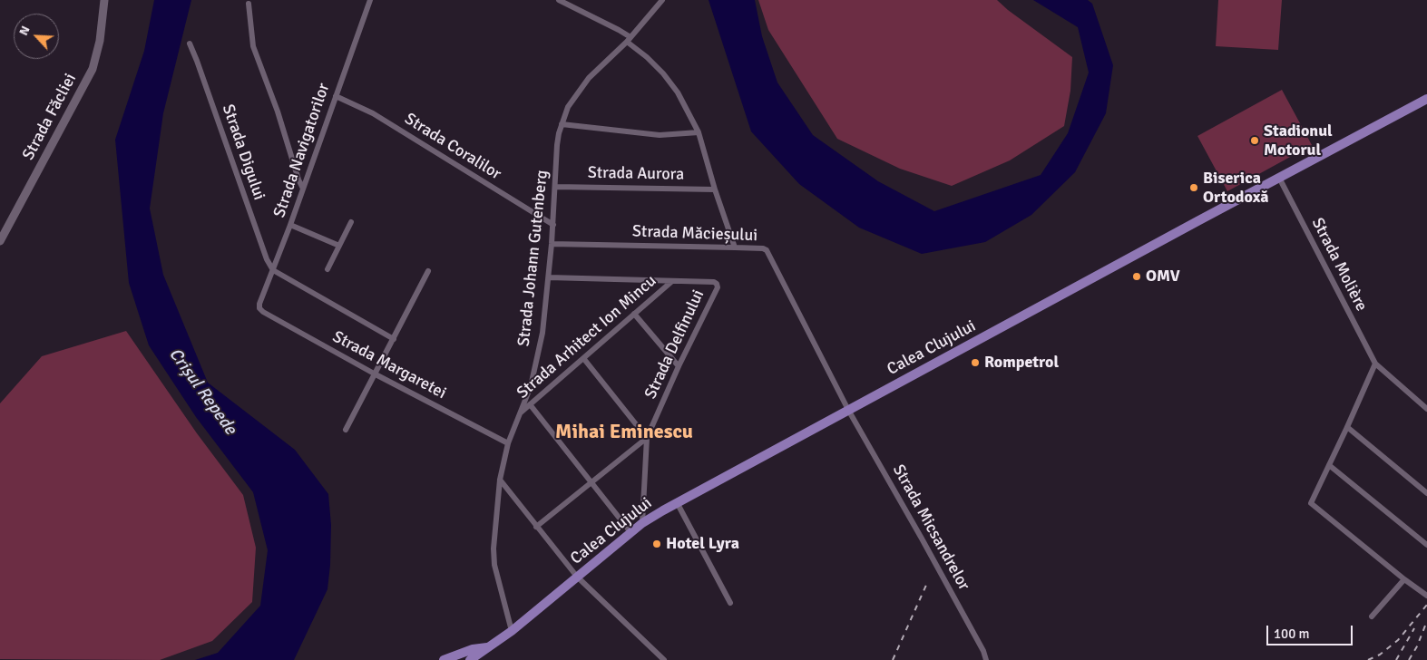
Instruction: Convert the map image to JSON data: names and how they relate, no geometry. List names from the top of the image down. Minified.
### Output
{"streets":{"main road":["Calea Clujului"],"street":["Strada Făcliei","Strada Coralilor","Strada Navigatorilor","Strada Digului","Strada Aurora","Strada Măcieșului","Strada Johann Gutenberg","Strada Molière","Strada Arhitect Ion Mincu","Strada Delfinului","Strada Margaretei","Strada Micsandrelor"]},"crossings":[["Strada Coralilor","Strada Navigatorilor"],["Strada Coralilor","Strada Johann Gutenberg"],["Strada Navigatorilor","Strada Digului"],["Strada Navigatorilor","Strada Margaretei"],["Strada Aurora","Strada Johann Gutenberg"],["Strada Măcieșului","Strada Johann Gutenberg"],["Strada Măcieșului","Calea Clujului"],["Strada Măcieșului","Strada Micsandrelor"],["Strada Johann Gutenberg","Strada Arhitect Ion Mincu"],["Strada Johann Gutenberg","Calea Clujului"],["Strada Johann Gutenberg","Strada Margaretei"],["Strada Molière","Calea Clujului"],["Strada Arhitect Ion Mincu","Strada Delfinului"],["Strada Delfinului","Calea Clujului"],["Calea Clujului","Strada Micsandrelor"]],"districts":["Mihai Eminescu"],"water":["Crișul Repede"],"places":["Stadionul Motorul","Biserica Ortodoxă","OMV","Rompetrol","Hotel Lyra"],"scale_bar":"100 m","north":"top left"}
